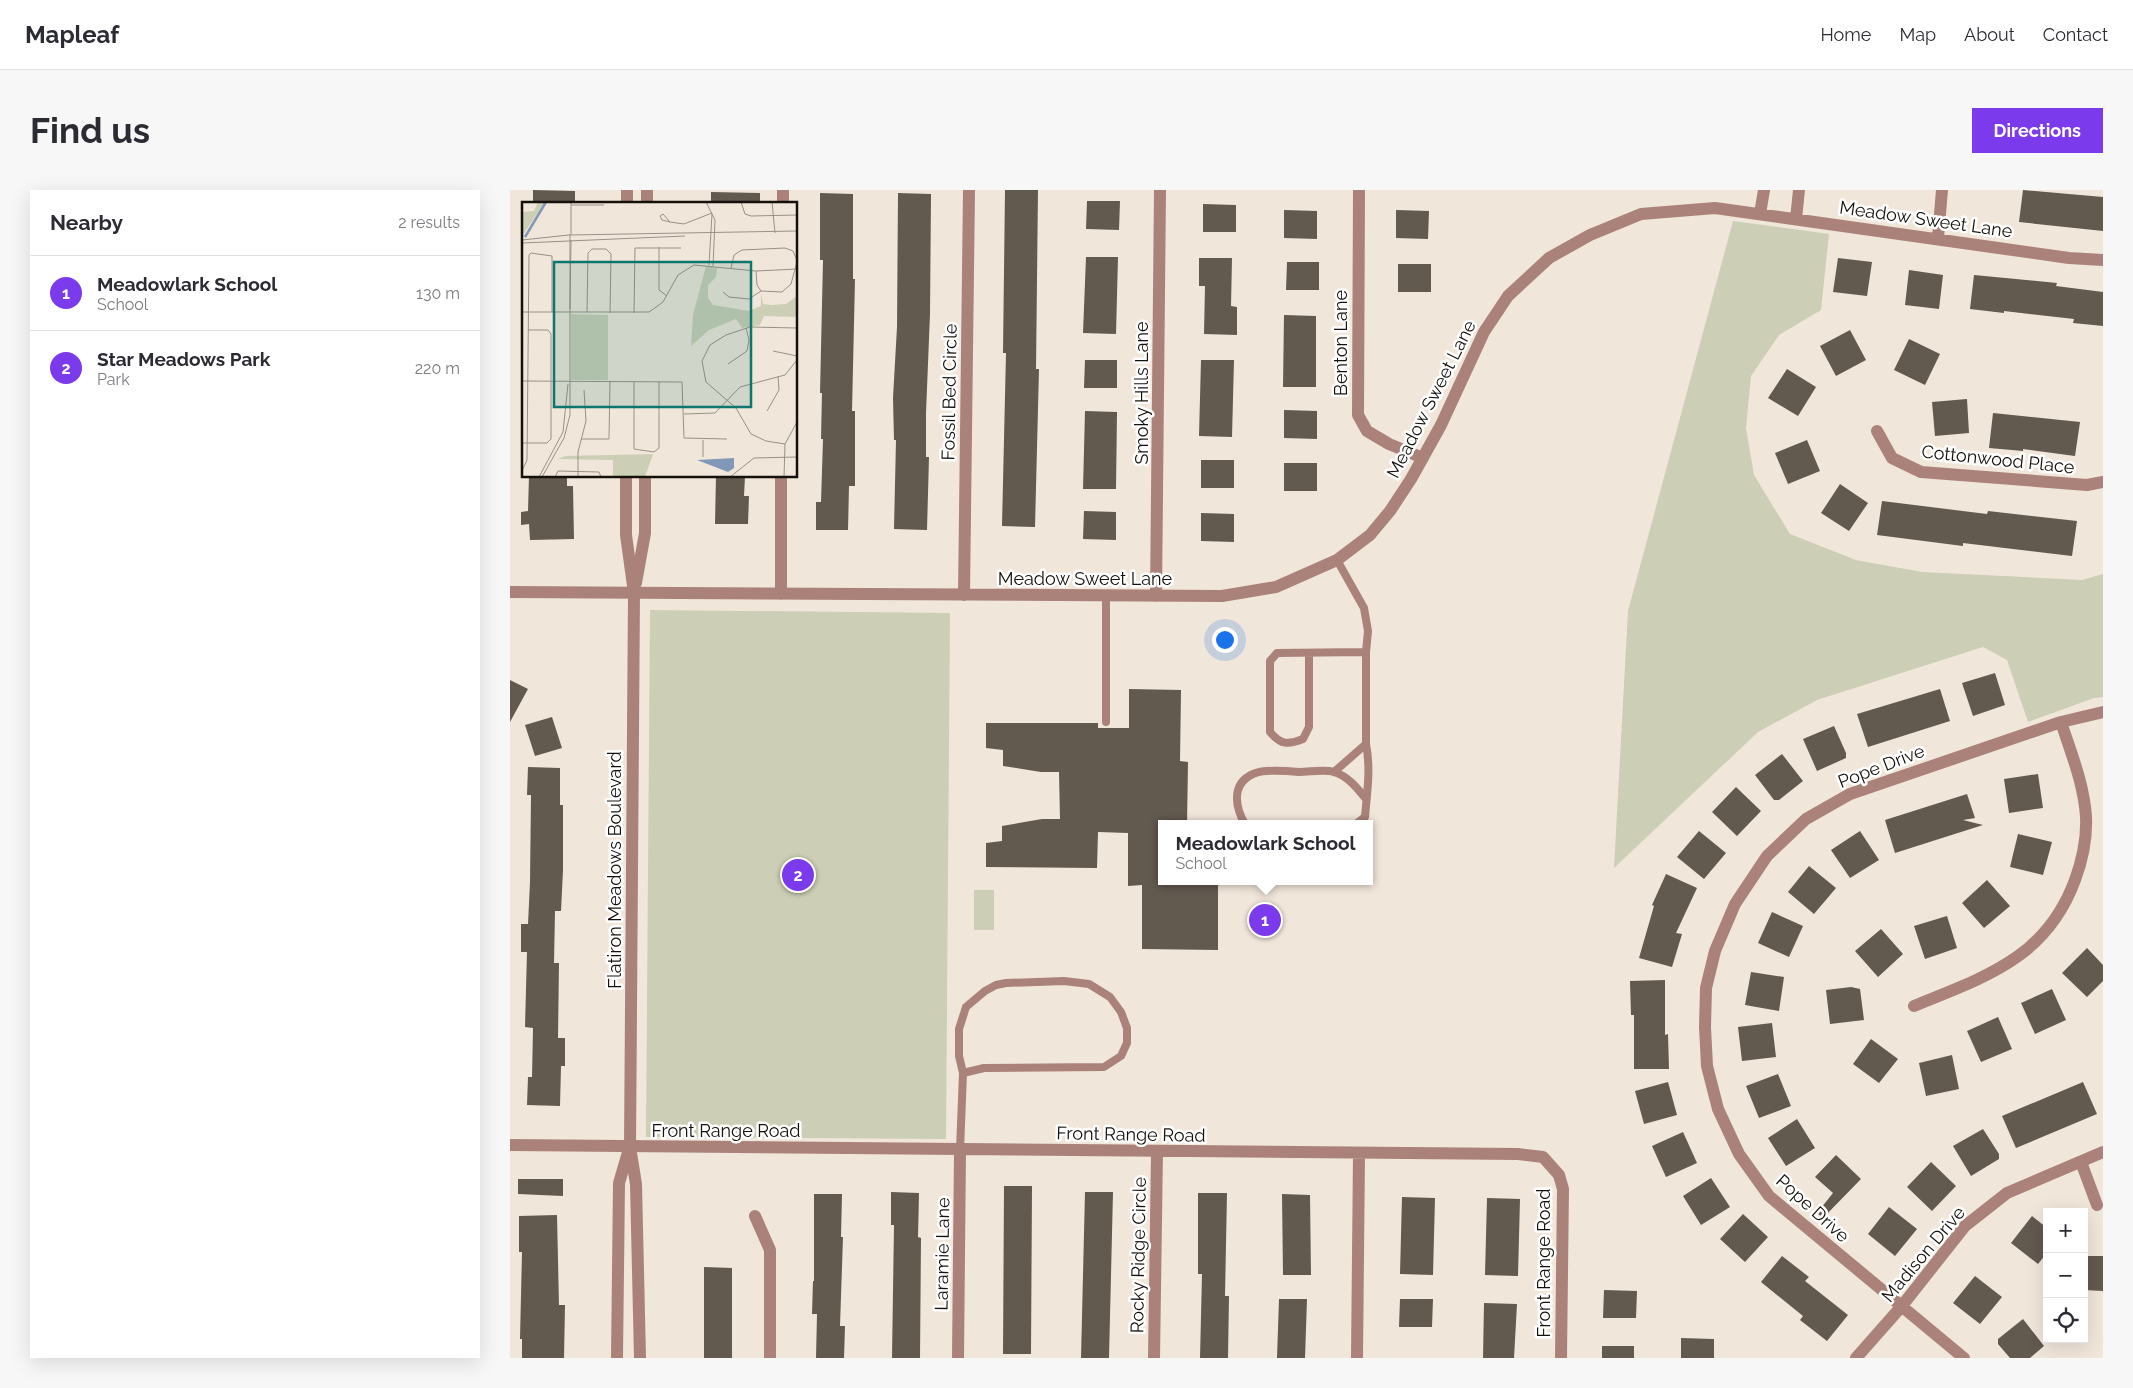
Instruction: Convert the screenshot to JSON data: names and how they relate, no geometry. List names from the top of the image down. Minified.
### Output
{"streets":{"street":["Meadow Sweet Lane","Benton Lane","Fossil Bed Circle","Smoky Hills Lane","Cottonwood Place","Pope Drive","Flatiron Meadows Boulevard","Front Range Road","Laramie Lane","Madison Drive","Rocky Ridge Circle"]},"crossings":[["Meadow Sweet Lane","Benton Lane"],["Meadow Sweet Lane","Fossil Bed Circle"],["Meadow Sweet Lane","Smoky Hills Lane"],["Meadow Sweet Lane","Flatiron Meadows Boulevard"],["Pope Drive","Madison Drive"],["Flatiron Meadows Boulevard","Front Range Road"],["Front Range Road","Laramie Lane"],["Front Range Road","Rocky Ridge Circle"]],"page":{"header":"Mapleaf","nav":["Home","Map","About","Contact"],"buttons":"Directions","title":"Find us","heading":["Nearby","2 results"],"list":[{"mark":"1","name":"Meadowlark School","note":"School","value":"130 m"},{"mark":"2","name":"Star Meadows Park","note":"Park","value":"220 m"}],"popup":["Meadowlark School","School"],"pins":["2","1"],"map_buttons":["+","−"]}}
